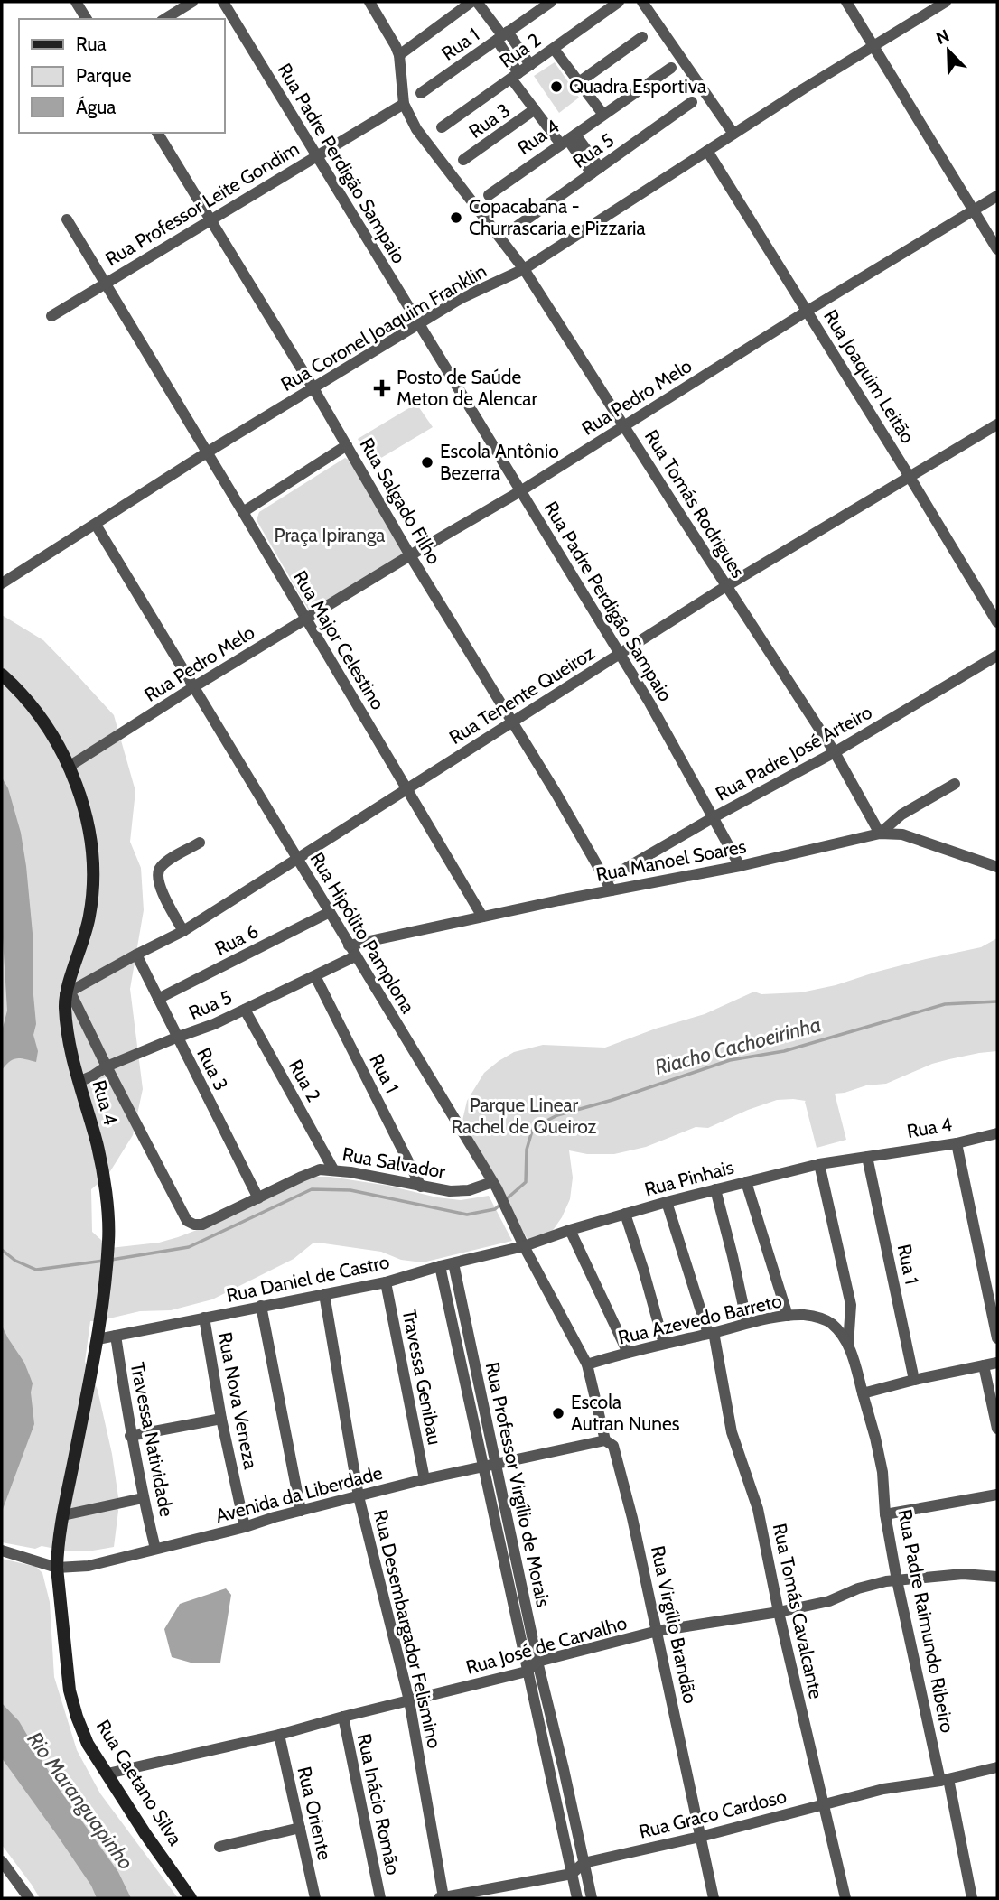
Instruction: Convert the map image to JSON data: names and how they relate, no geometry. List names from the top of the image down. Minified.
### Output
{"streets":{"main road":["Rua 4","Rua Caetano Silva"],"street":["Rua 1","Rua 2","Rua 3","Rua 5","Rua Padre Perdigão Sampaio","Rua Professor Leite Gondim","Rua Coronel Joaquim Franklin","Rua Joaquim Leitão","Rua Pedro Melo","Rua Salgado Filho","Rua Tomás Rodrigues","Rua Major Celestino","Rua Tenente Queiroz","Rua Padre José Arteiro","Rua Manoel Soares","Rua Hipólito Pamplona","Rua 6","Rua Salvador","Rua Pinhais","Rua Daniel de Castro","Rua Azevedo Barreto","Travessa Genibau","Rua Nova Veneza","Travessa Natividade","Rua Professor Virgílio de Morais","Avenida da Liberdade","Rua Tomás Cavalcante","Rua Padre Raimundo Ribeiro","Rua Virgílio Brandão","Rua Desembargador Felismino","Rua José de Carvalho","Rua Inácio Romão","Rua Oriente","Rua Graco Cardoso"]},"crossings":[["Rua 1","Rua 4"],["Rua 1","Rua 5"],["Rua 1","Rua Salvador"],["Rua 1","Rua Pinhais"],["Rua 2","Rua 5"],["Rua 2","Rua Salvador"],["Rua 3","Rua 5"],["Rua 3","Rua Tenente Queiroz"],["Rua 3","Rua 6"],["Rua 3","Rua Salvador"],["Rua 4","Rua 5"],["Rua 4","Rua Pedro Melo"],["Rua 4","Rua Tenente Queiroz"],["Rua 4","Rua Salvador"],["Rua 4","Rua Pinhais"],["Rua 4","Rua Daniel de Castro"],["Rua 4","Avenida da Liberdade"],["Rua 4","Rua Caetano Silva"],["Rua 5","Rua Hipólito Pamplona"],["Rua Padre Perdigão Sampaio","Rua Professor Leite Gondim"],["Rua Padre Perdigão Sampaio","Rua Coronel Joaquim Franklin"],["Rua Padre Perdigão Sampaio","Rua Pedro Melo"],["Rua Padre Perdigão Sampaio","Rua Tenente Queiroz"],["Rua Padre Perdigão Sampaio","Rua Padre José Arteiro"],["Rua Padre Perdigão Sampaio","Rua Manoel Soares"],["Rua Professor Leite Gondim","Rua Salgado Filho"],["Rua Professor Leite Gondim","Rua Tomás Rodrigues"],["Rua Professor Leite Gondim","Rua Major Celestino"],["Rua Coronel Joaquim Franklin","Rua Joaquim Leitão"],["Rua Coronel Joaquim Franklin","Rua Salgado Filho"],["Rua Coronel Joaquim Franklin","Rua Tomás Rodrigues"],["Rua Coronel Joaquim Franklin","Rua Major Celestino"],["Rua Coronel Joaquim Franklin","Rua Hipólito Pamplona"],["Rua Joaquim Leitão","Rua Pedro Melo"],["Rua Joaquim Leitão","Rua Tenente Queiroz"],["Rua Pedro Melo","Rua Salgado Filho"],["Rua Pedro Melo","Rua Tomás Rodrigues"],["Rua Pedro Melo","Rua Major Celestino"],["Rua Pedro Melo","Rua Hipólito Pamplona"],["Rua Salgado Filho","Rua Tenente Queiroz"],["Rua Salgado Filho","Rua Padre José Arteiro"],["Rua Salgado Filho","Rua Manoel Soares"],["Rua Tomás Rodrigues","Rua Tenente Queiroz"],["Rua Tomás Rodrigues","Rua Padre José Arteiro"],["Rua Tomás Rodrigues","Rua Manoel Soares"],["Rua Major Celestino","Rua Tenente Queiroz"],["Rua Major Celestino","Rua Manoel Soares"],["Rua Tenente Queiroz","Rua Hipólito Pamplona"],["Rua Manoel Soares","Rua Hipólito Pamplona"],["Rua Hipólito Pamplona","Rua 6"],["Rua Hipólito Pamplona","Rua Salvador"],["Rua Hipólito Pamplona","Rua Pinhais"],["Rua Hipólito Pamplona","Rua Daniel de Castro"],["Rua Hipólito Pamplona","Rua Azevedo Barreto"],["Rua Hipólito Pamplona","Rua Virgílio Brandão"],["Rua Pinhais","Rua Daniel de Castro"],["Rua Pinhais","Rua Tomás Cavalcante"],["Rua Daniel de Castro","Travessa Genibau"],["Rua Daniel de Castro","Rua Nova Veneza"],["Rua Daniel de Castro","Travessa Natividade"],["Rua Daniel de Castro","Rua Professor Virgílio de Morais"],["Rua Daniel de Castro","Rua Desembargador Felismino"],["Rua Azevedo Barreto","Rua Tomás Cavalcante"],["Rua Azevedo Barreto","Rua Padre Raimundo Ribeiro"],["Rua Azevedo Barreto","Rua Virgílio Brandão"],["Travessa Genibau","Avenida da Liberdade"],["Rua Nova Veneza","Avenida da Liberdade"],["Travessa Natividade","Avenida da Liberdade"],["Rua Professor Virgílio de Morais","Avenida da Liberdade"],["Rua Professor Virgílio de Morais","Rua José de Carvalho"],["Rua Professor Virgílio de Morais","Rua Graco Cardoso"],["Avenida da Liberdade","Rua Virgílio Brandão"],["Avenida da Liberdade","Rua Desembargador Felismino"],["Avenida da Liberdade","Rua Caetano Silva"],["Rua Tomás Cavalcante","Rua José de Carvalho"],["Rua Tomás Cavalcante","Rua Graco Cardoso"],["Rua Padre Raimundo Ribeiro","Rua José de Carvalho"],["Rua Padre Raimundo Ribeiro","Rua Graco Cardoso"],["Rua Virgílio Brandão","Rua José de Carvalho"],["Rua Virgílio Brandão","Rua Graco Cardoso"],["Rua Desembargador Felismino","Rua José de Carvalho"],["Rua José de Carvalho","Rua Caetano Silva"],["Rua José de Carvalho","Rua Inácio Romão"],["Rua José de Carvalho","Rua Oriente"]],"water":["Riacho Cachoeirinha","Rio Maranguapinho"],"parks":["Praça Ipiranga","Parque Linear Rachel de Queiroz"],"places":{"other":["Quadra Esportiva","Copacabana - Churrascaria e Pizzaria","Escola Antônio Bezerra","Escola Autran Nunes"],"health":["Posto de Saúde Meton de Alencar"]},"legend":["Rua","Parque","Água"],"north":"top left"}
